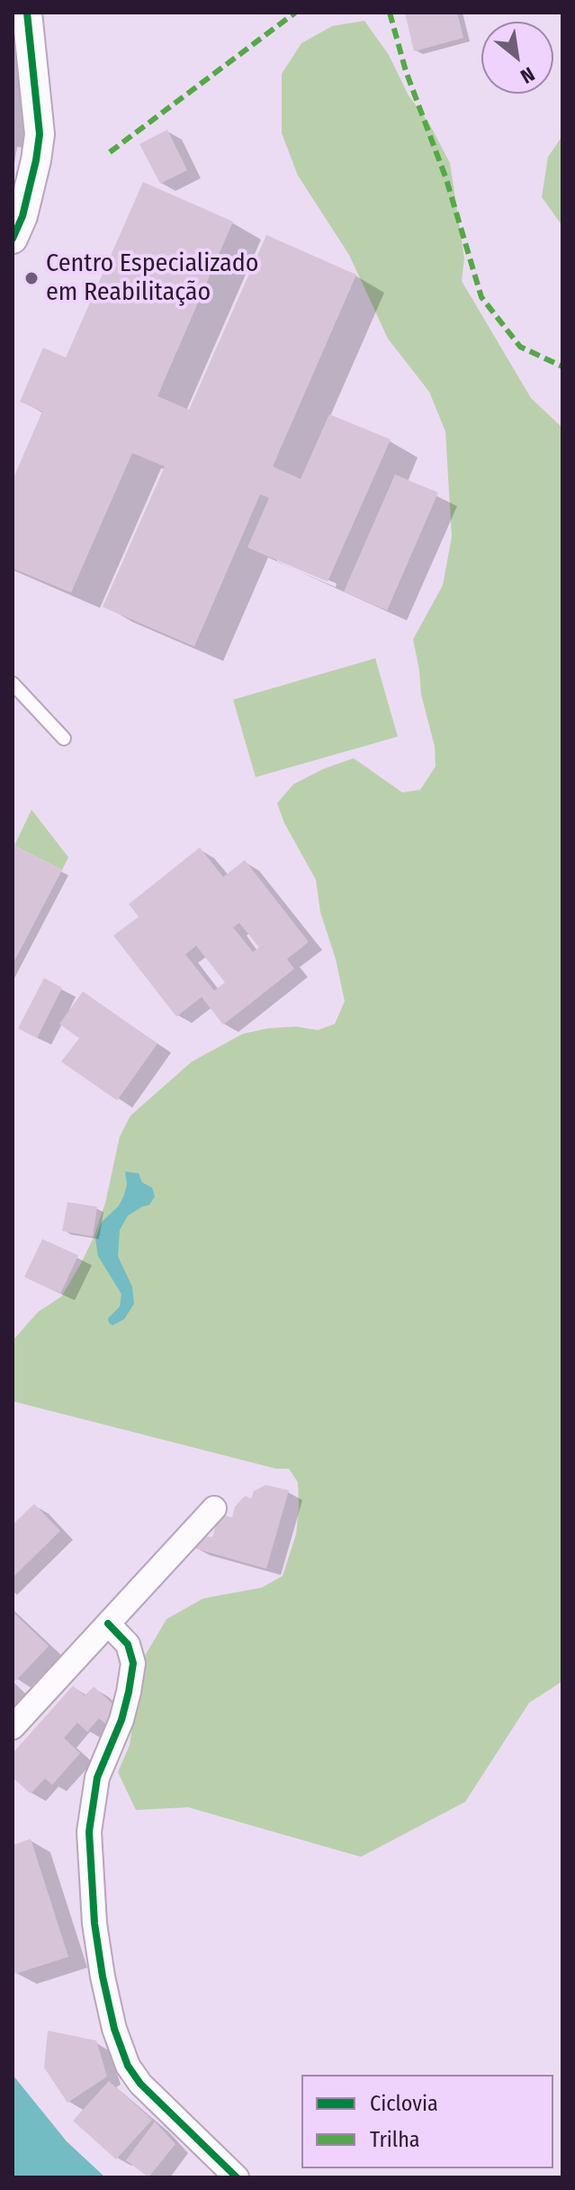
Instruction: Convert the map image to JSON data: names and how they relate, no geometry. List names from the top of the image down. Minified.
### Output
{"places":["Centro Especializado em Reabilitação"],"legend":["Ciclovia","Trilha"],"north":"bottom right"}
